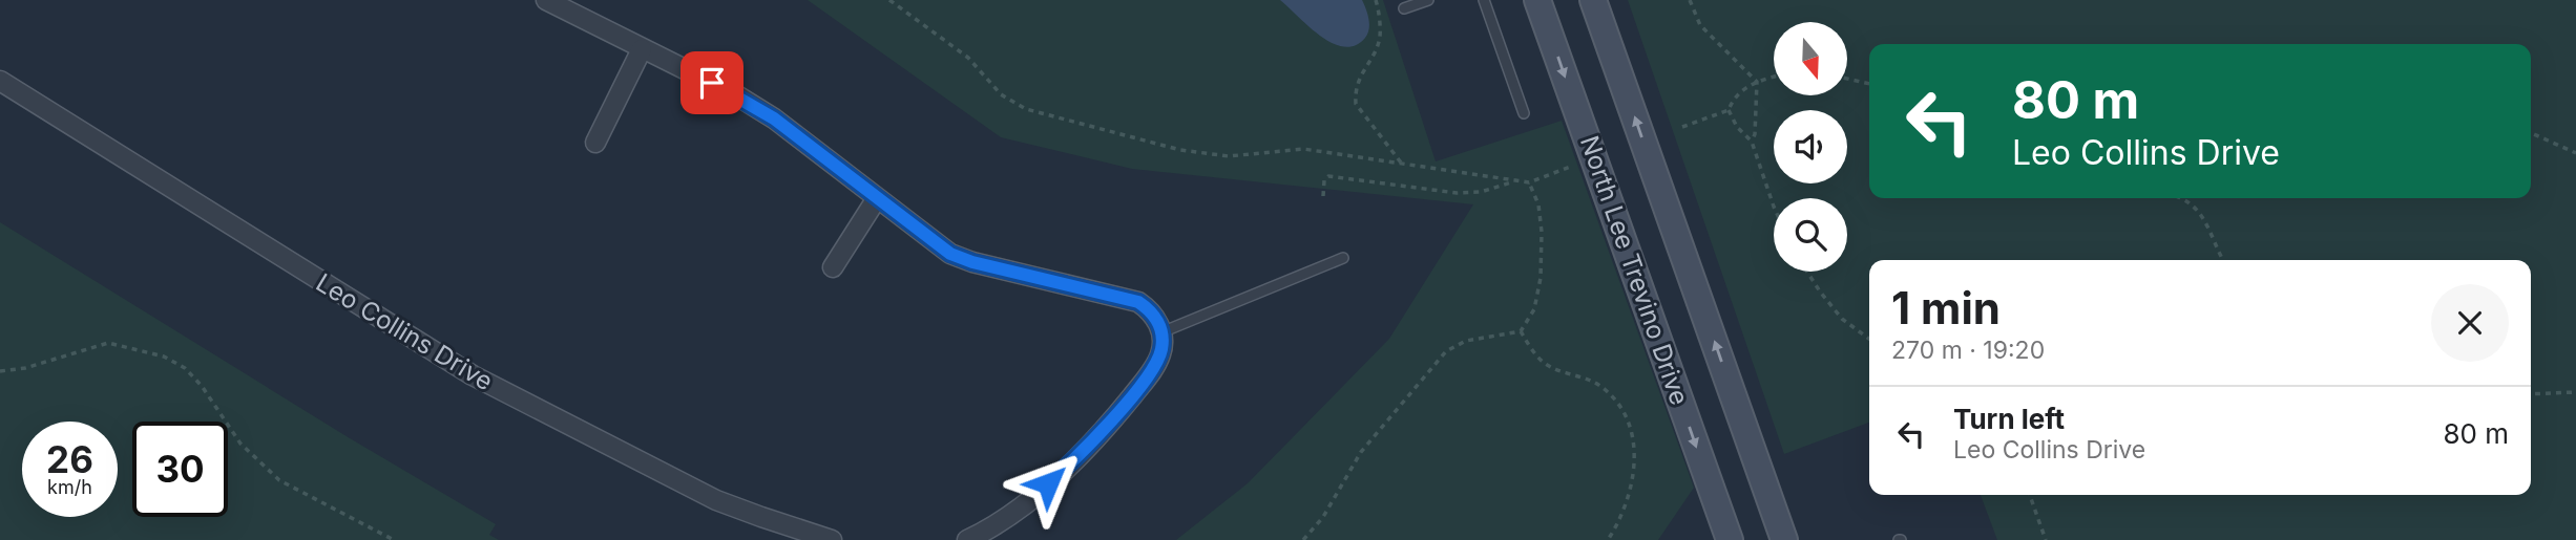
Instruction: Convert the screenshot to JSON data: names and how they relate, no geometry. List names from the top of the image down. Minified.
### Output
{"streets":{"main road":["North Lee Trevino Drive"],"street":["Leo Collins Drive"]},"north":"bottom","page":{"turn":["80 m","Leo Collins Drive"],"heading":["1 min","270 m · 19:20"],"list":[{"name":"Turn left","note":"Leo Collins Drive","value":"80 m"}],"speed":"26 km/h","limit":"30"}}
